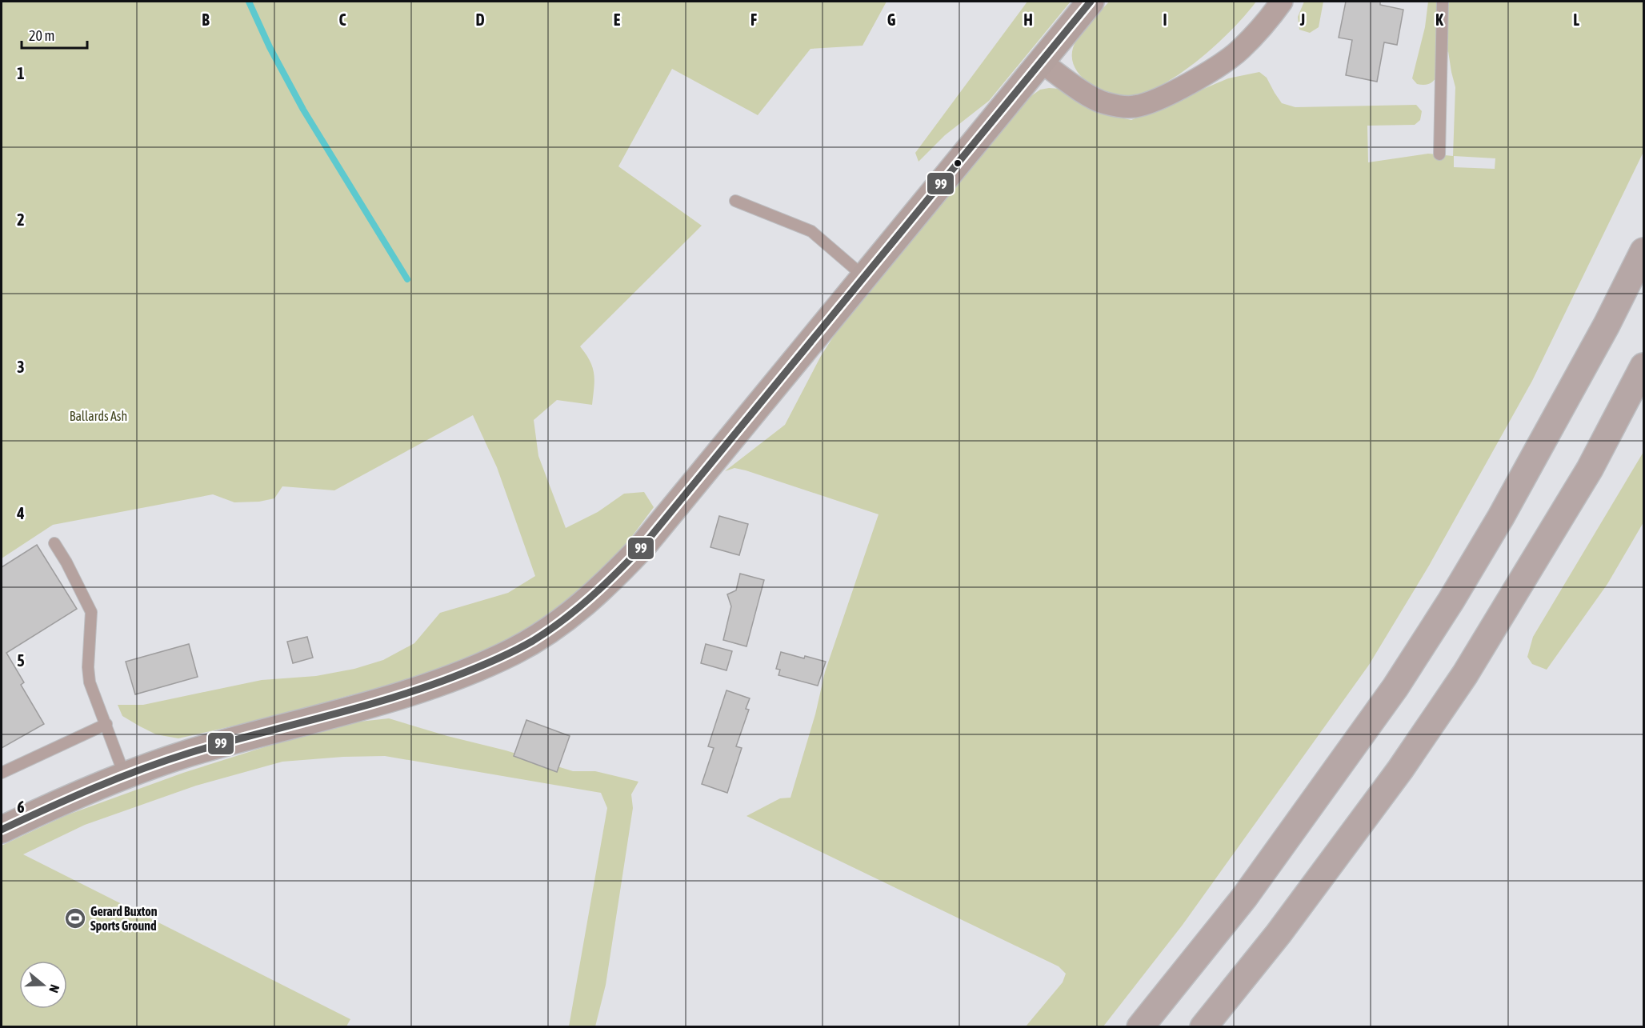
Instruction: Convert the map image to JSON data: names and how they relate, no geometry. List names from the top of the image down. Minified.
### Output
{"parks":["Ballards Ash"],"places":{"sports":["Gerard Buxton Sports Ground"]},"lines":["transit line 99"],"scale_bar":"20 m","north":"right","grid":{"columns":["B","C","D","E","F","G","H","I","J","K","L"],"rows":["1","2","3","4","5","6"]}}
